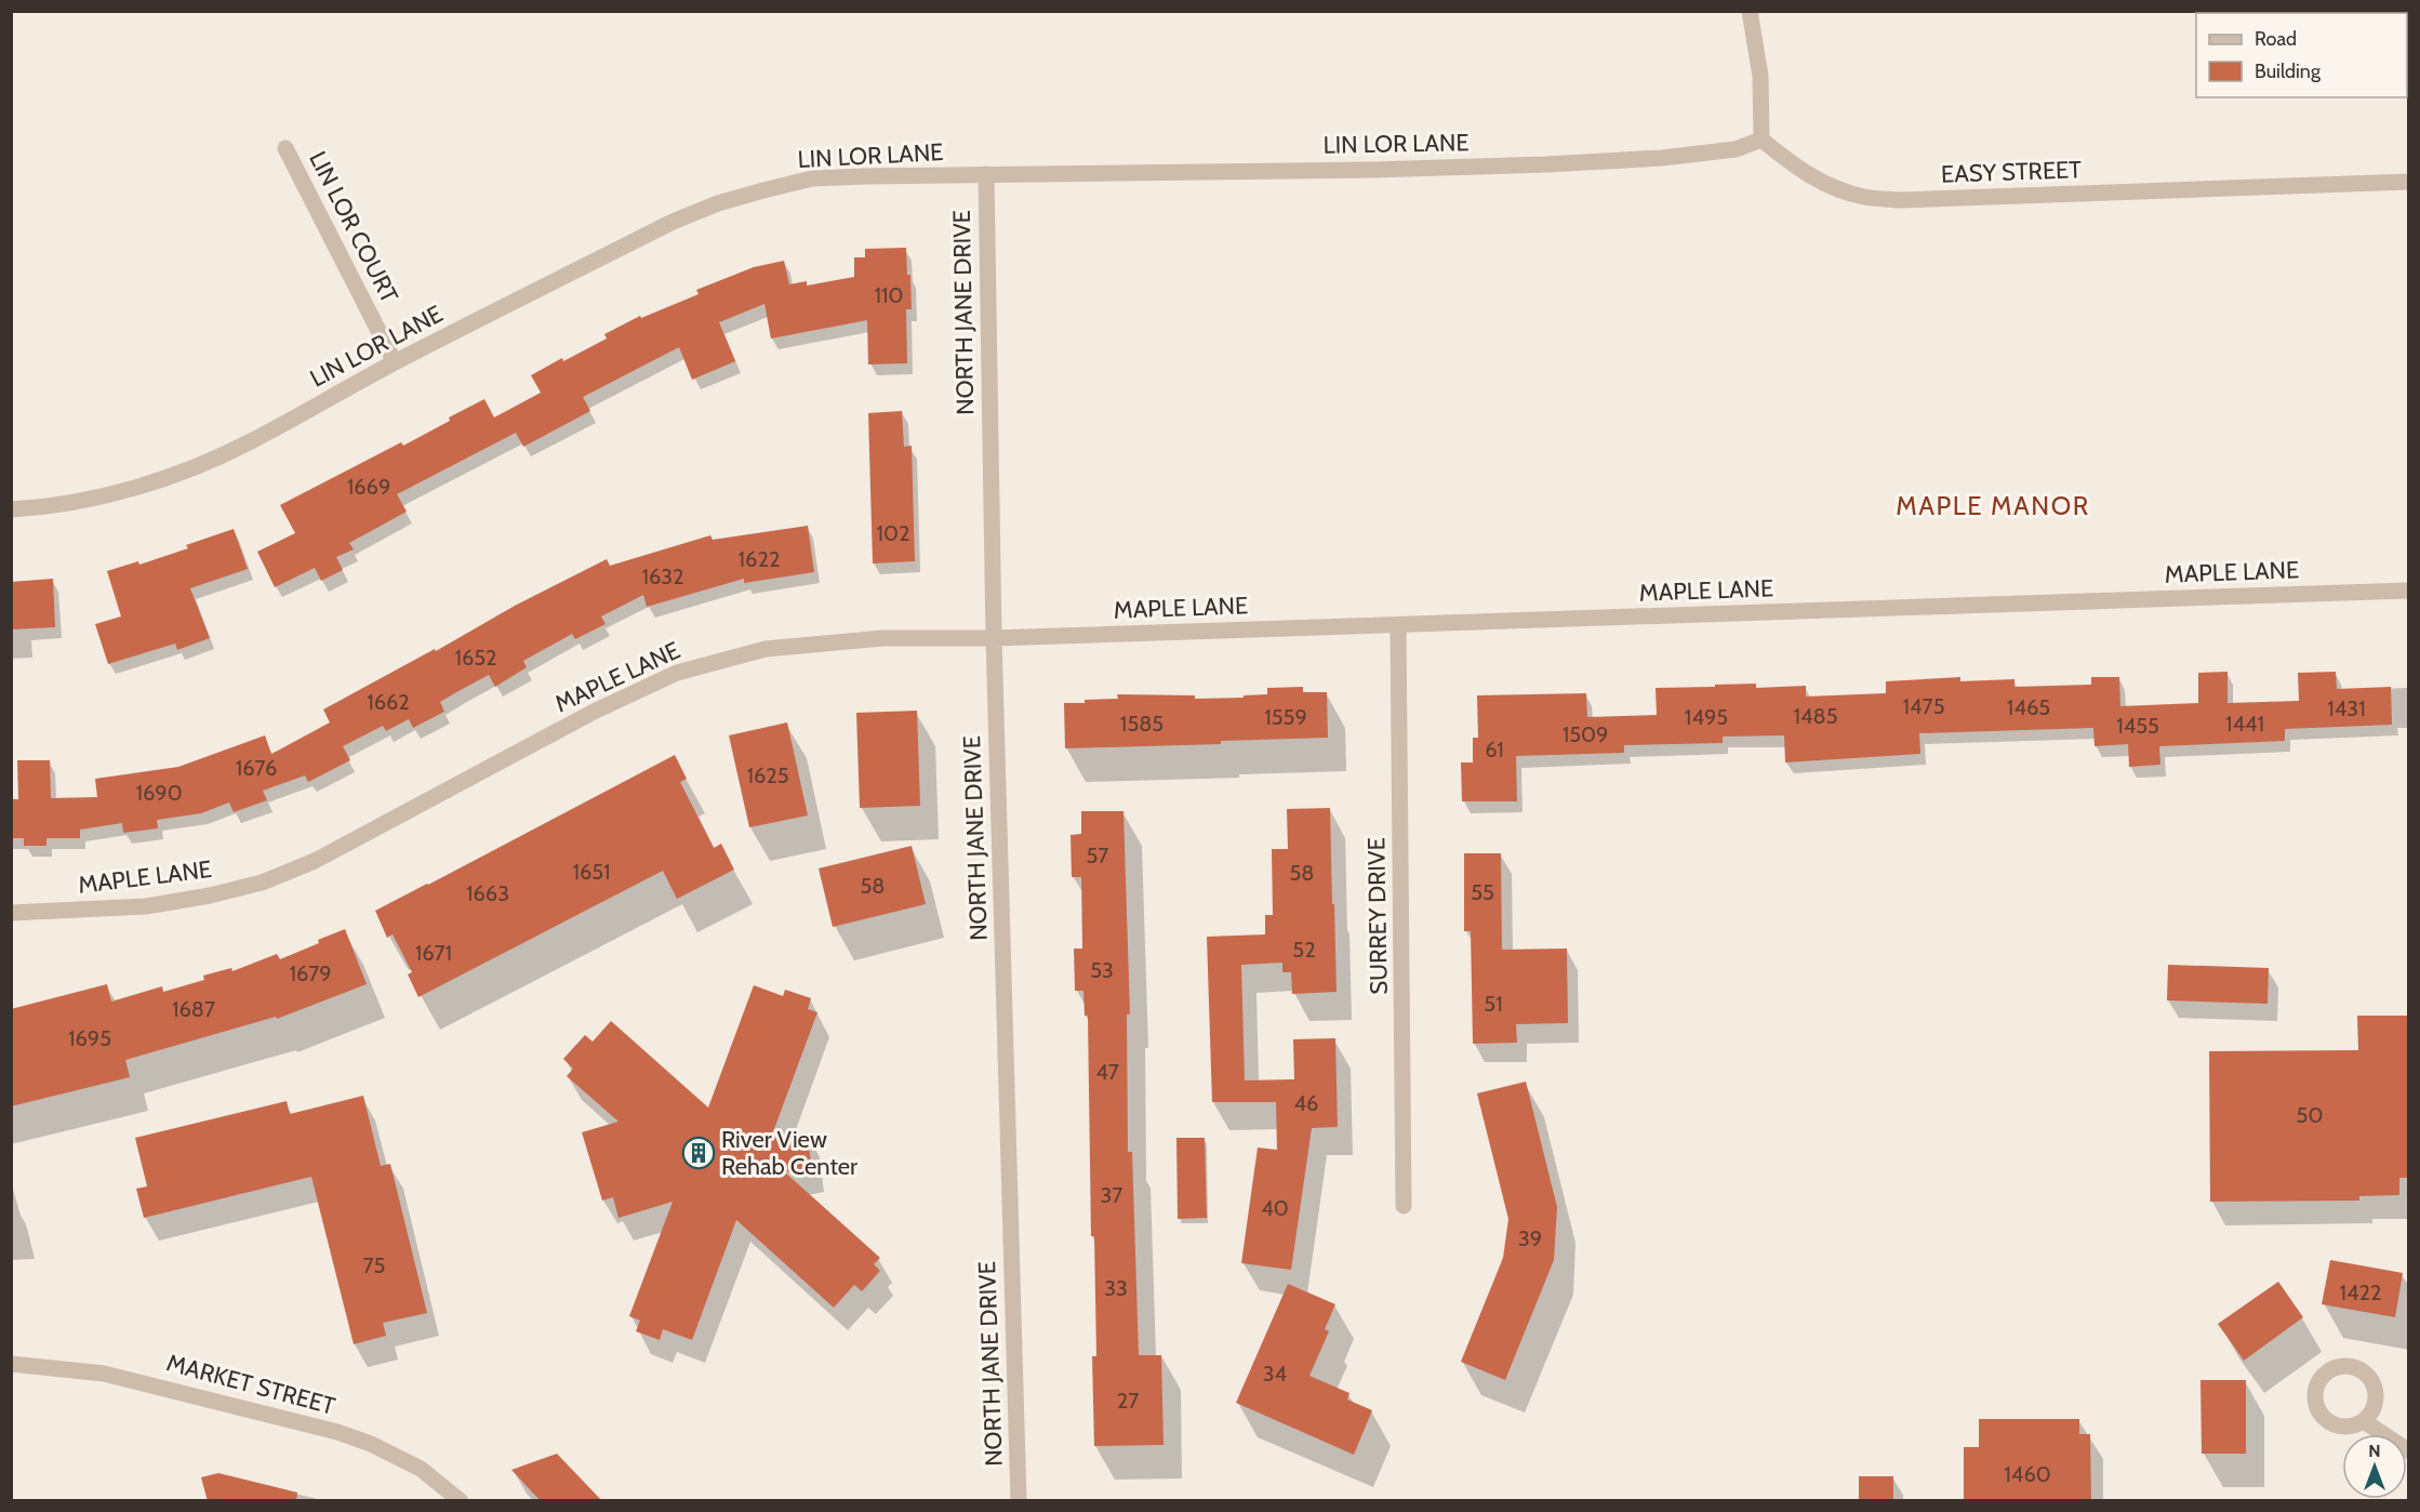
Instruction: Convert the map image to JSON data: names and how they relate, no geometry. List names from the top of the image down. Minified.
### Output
{"streets":{"street":["LIN LOR LANE","EASY STREET","LIN LOR COURT","NORTH JANE DRIVE","MAPLE LANE","SURREY DRIVE","MARKET STREET"]},"crossings":[["LIN LOR LANE","EASY STREET"],["LIN LOR LANE","LIN LOR COURT"],["LIN LOR LANE","NORTH JANE DRIVE"],["NORTH JANE DRIVE","MAPLE LANE"],["MAPLE LANE","SURREY DRIVE"]],"districts":["MAPLE MANOR"],"places":{"building":["River View Rehab Center"]},"house_numbers":["110","1669","102","1622","1632","1652","1662","1475","1465","1431","1485","1559","1495","1585","1441","1455","1509","61","1676","1625","1690","57","1651","58","58","55","1663","52","1671","53","1679","51","1687","1695","47","46","50","37","40","39","75","33","1422","34","27","1460"],"legend":["Road","Building"],"north":"top"}
